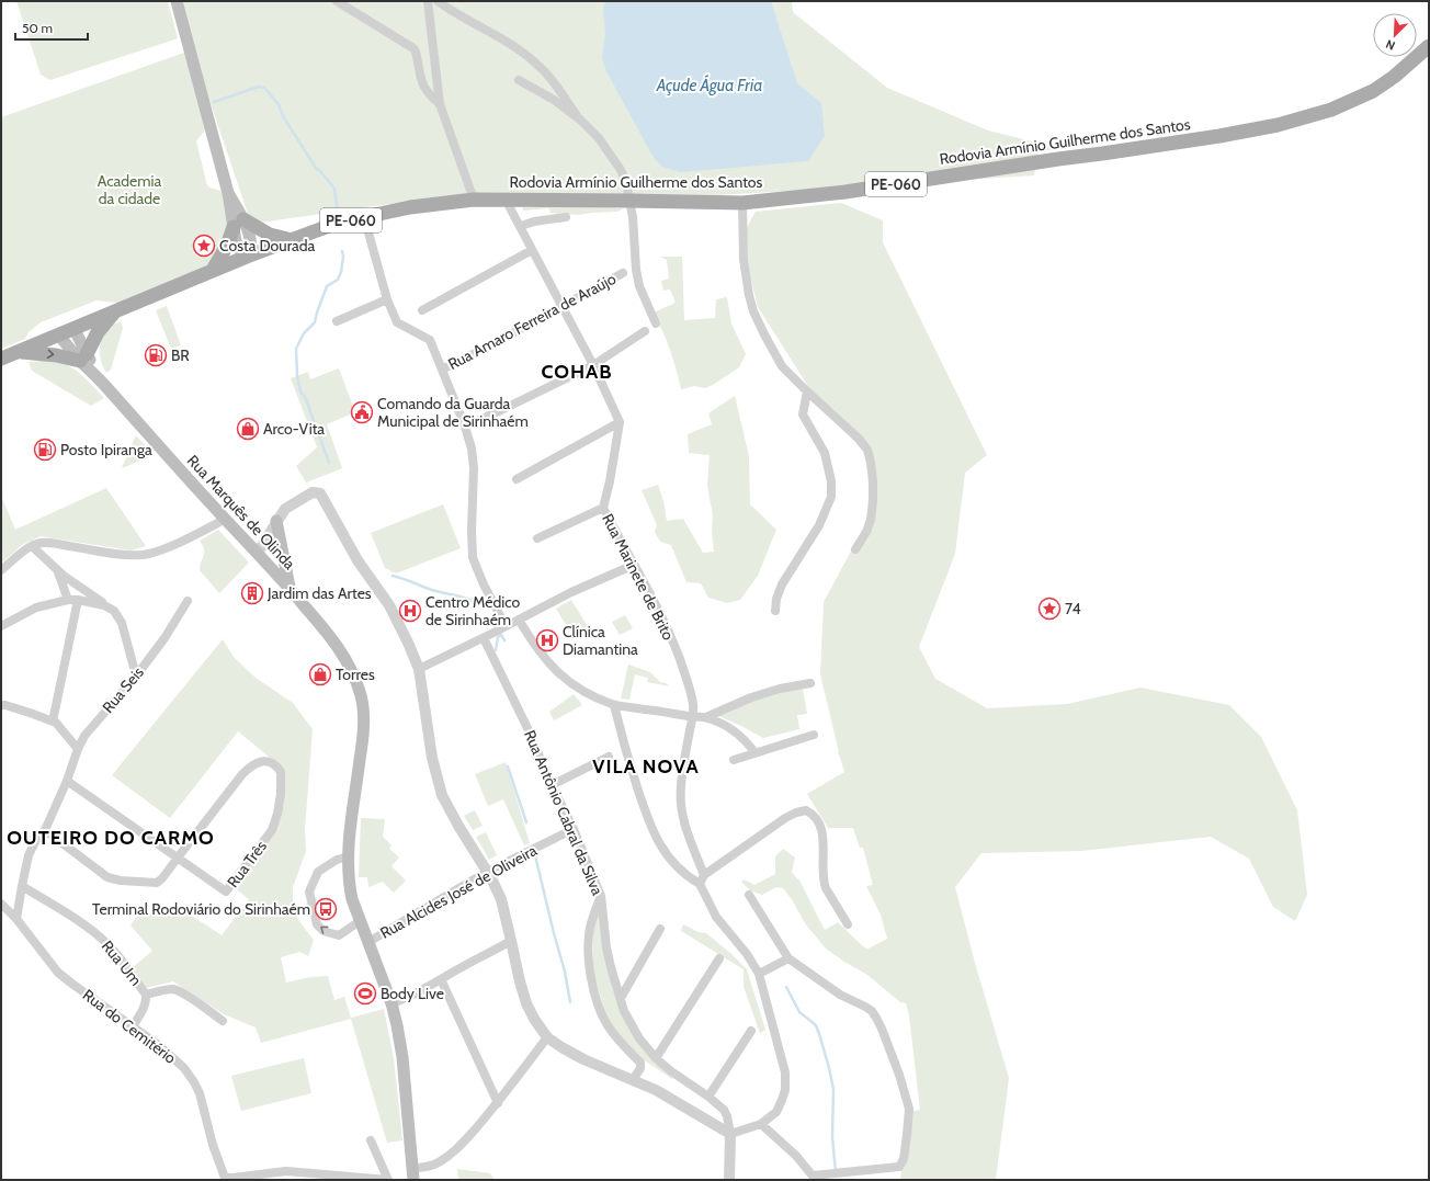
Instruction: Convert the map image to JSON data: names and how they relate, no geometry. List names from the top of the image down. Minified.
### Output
{"streets":{"main road":["Rodovia Armínio Guilherme dos Santos","PE-060","Rua Marquês de Olinda"],"street":["Rua Amaro Ferreira de Araújo","Rua Marinete de Brito","Rua Seis","Rua Antônio Cabral da Silva","Rua Três","Rua Alcides José de Oliveira","Rua Um","Rua do Cemitério"]},"crossings":[["Rua Marquês de Olinda","Rua Alcides José de Oliveira"],["Rua Seis","Rua Três"],["Rua Antônio Cabral da Silva","Rua Alcides José de Oliveira"],["Rua Um","Rua do Cemitério"]],"districts":["COHAB","VILA NOVA","OUTEIRO DO CARMO"],"water":["Açude Água Fria"],"parks":["Academia da cidade"],"places":{"place":["Costa Dourada","74"],"fuel station":["BR","Posto Ipiranga"],"public building":["Comando da Guarda Municipal de Sirinhaém"],"shop":["Arco-Vita","Torres"],"building":["Jardim das Artes"],"hospital":["Centro Médico de Sirinhaém","Clínica Diamantina"],"bus stop":["Terminal Rodoviário do Sirinhaém"],"sports":["Body Live"]},"scale_bar":"50 m","north":"bottom left"}
